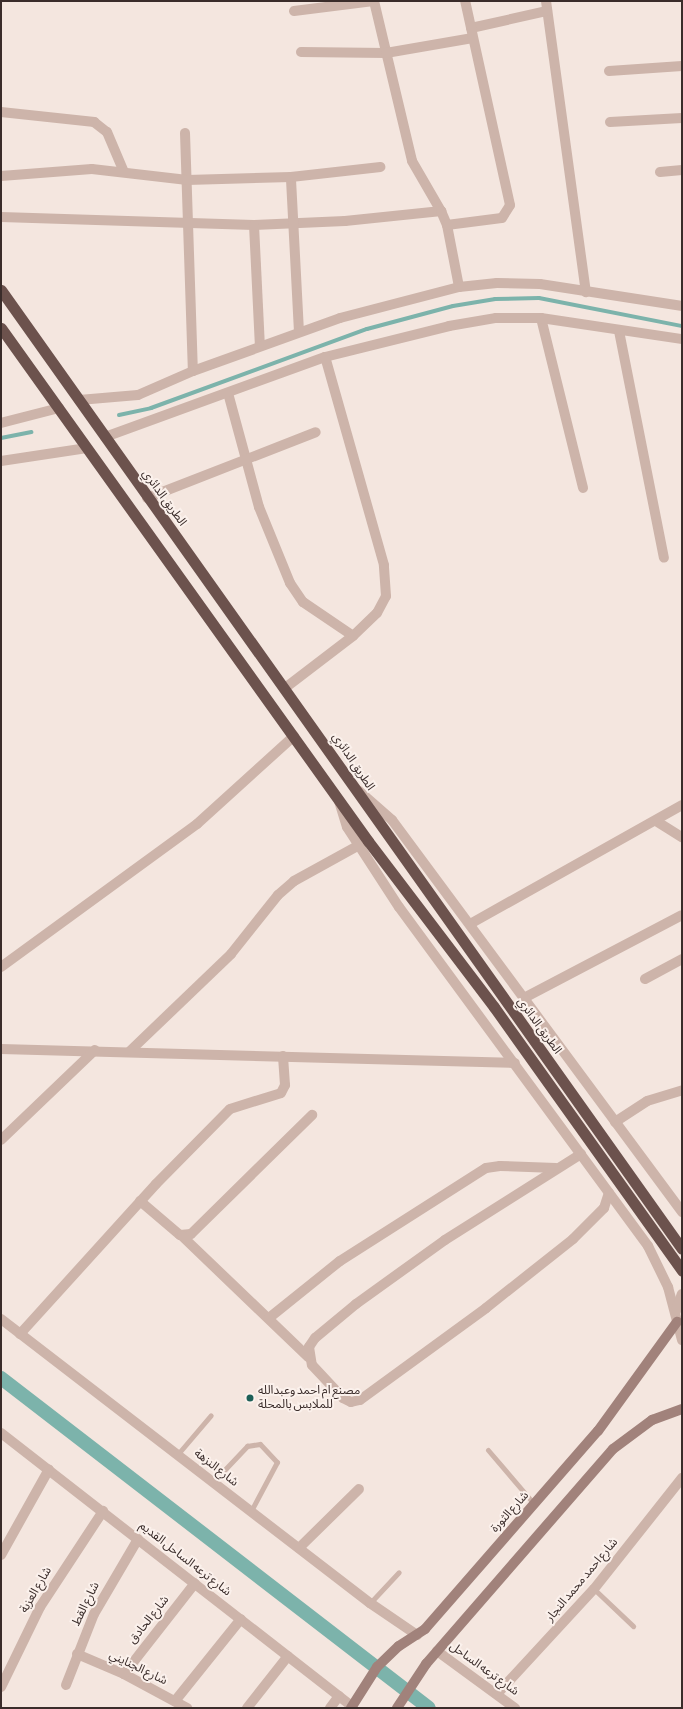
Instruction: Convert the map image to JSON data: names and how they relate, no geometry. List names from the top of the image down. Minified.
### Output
{"streets":{"highway":["الطريق الدائري"],"main road":["شارع الثورة"],"street":["شارع النزهة","شارع ترعه الساحل القديم","شارع احمد محمد النجار","شارع العزبة","شارع القط","شارع الحادق","شارع الجنايني","شارع ترعه الساحل"]},"crossings":[["شارع النزهة","شارع الثورة"],["شارع الثورة","شارع ترعه الساحل القديم"],["شارع ترعه الساحل القديم","شارع العزبة"],["شارع ترعه الساحل القديم","شارع القط"],["شارع ترعه الساحل القديم","شارع الحادق"],["شارع احمد محمد النجار","شارع ترعه الساحل"],["شارع القط","شارع الجنايني"],["شارع الحادق","شارع الجنايني"]],"places":["مصنع ام احمد وعبدالله للملابس بالمحلة"]}
